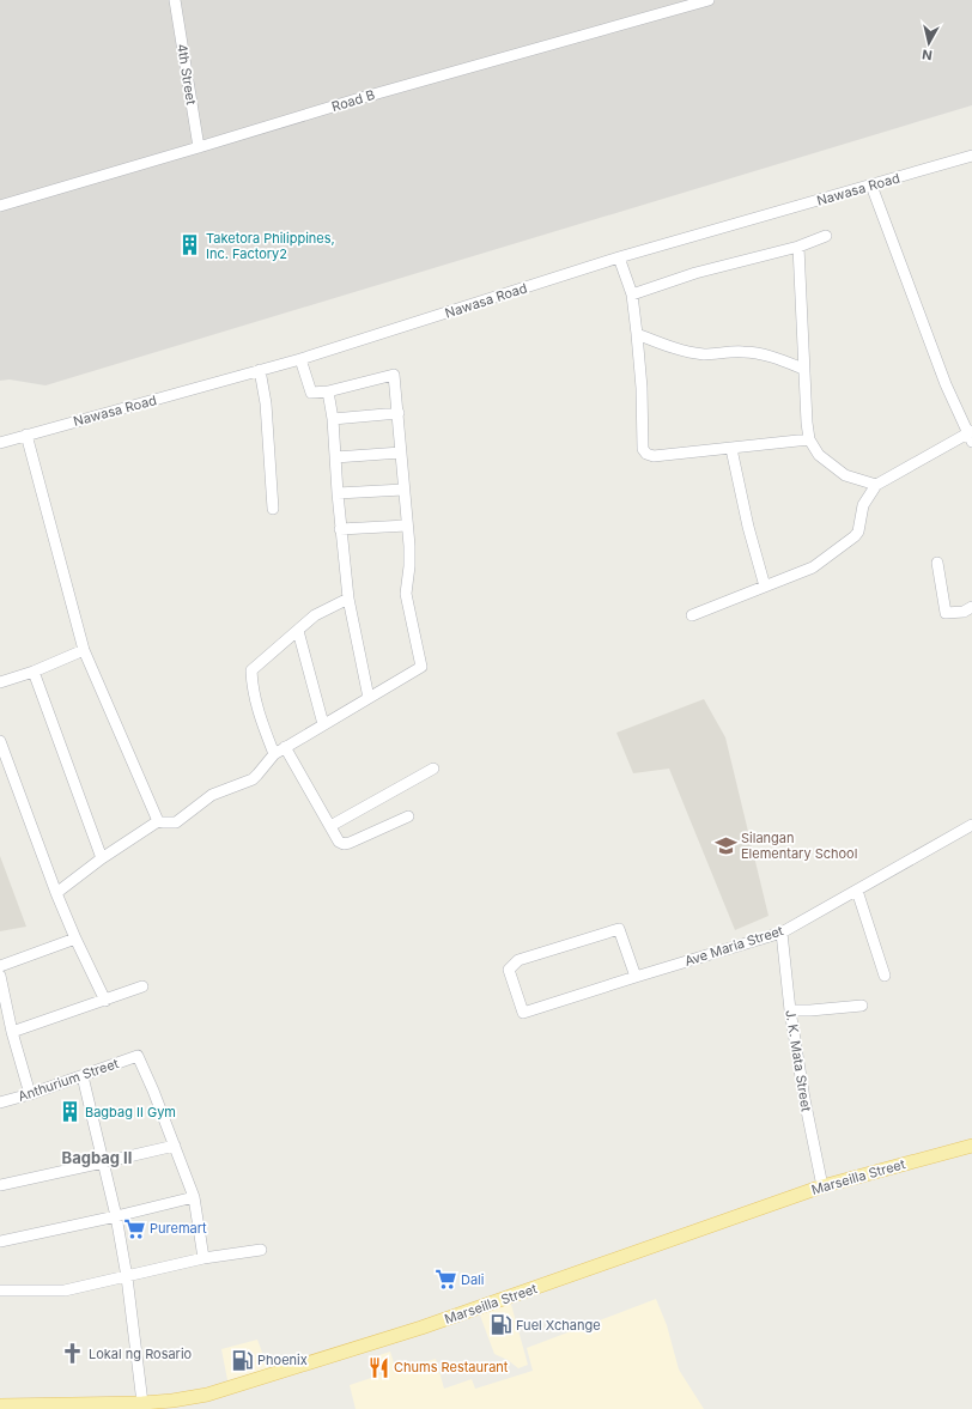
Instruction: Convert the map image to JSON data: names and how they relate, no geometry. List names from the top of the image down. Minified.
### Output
{"streets":{"main road":["Marseilla Street"],"street":["4th Street","Road B","Nawasa Road","Ave Maria Street","J. K. Mata Street","Anthurium Street"]},"crossings":[["4th Street","Road B"],["Ave Maria Street","J. K. Mata Street"],["J. K. Mata Street","Marseilla Street"]],"districts":["Bagbag II"],"places":{"building":["Taketora Philippines, Inc. Factory2","Bagbag Ⅱ Gym"],"school or university":["Silangan Elementary School"],"supermarket":["Puremart","Dali"],"fuel station":["Fuel Xchange","Phoenix"],"church":["Lokal ng Rosario"],"restaurant":["Chums Restaurant"]},"north":"bottom"}
